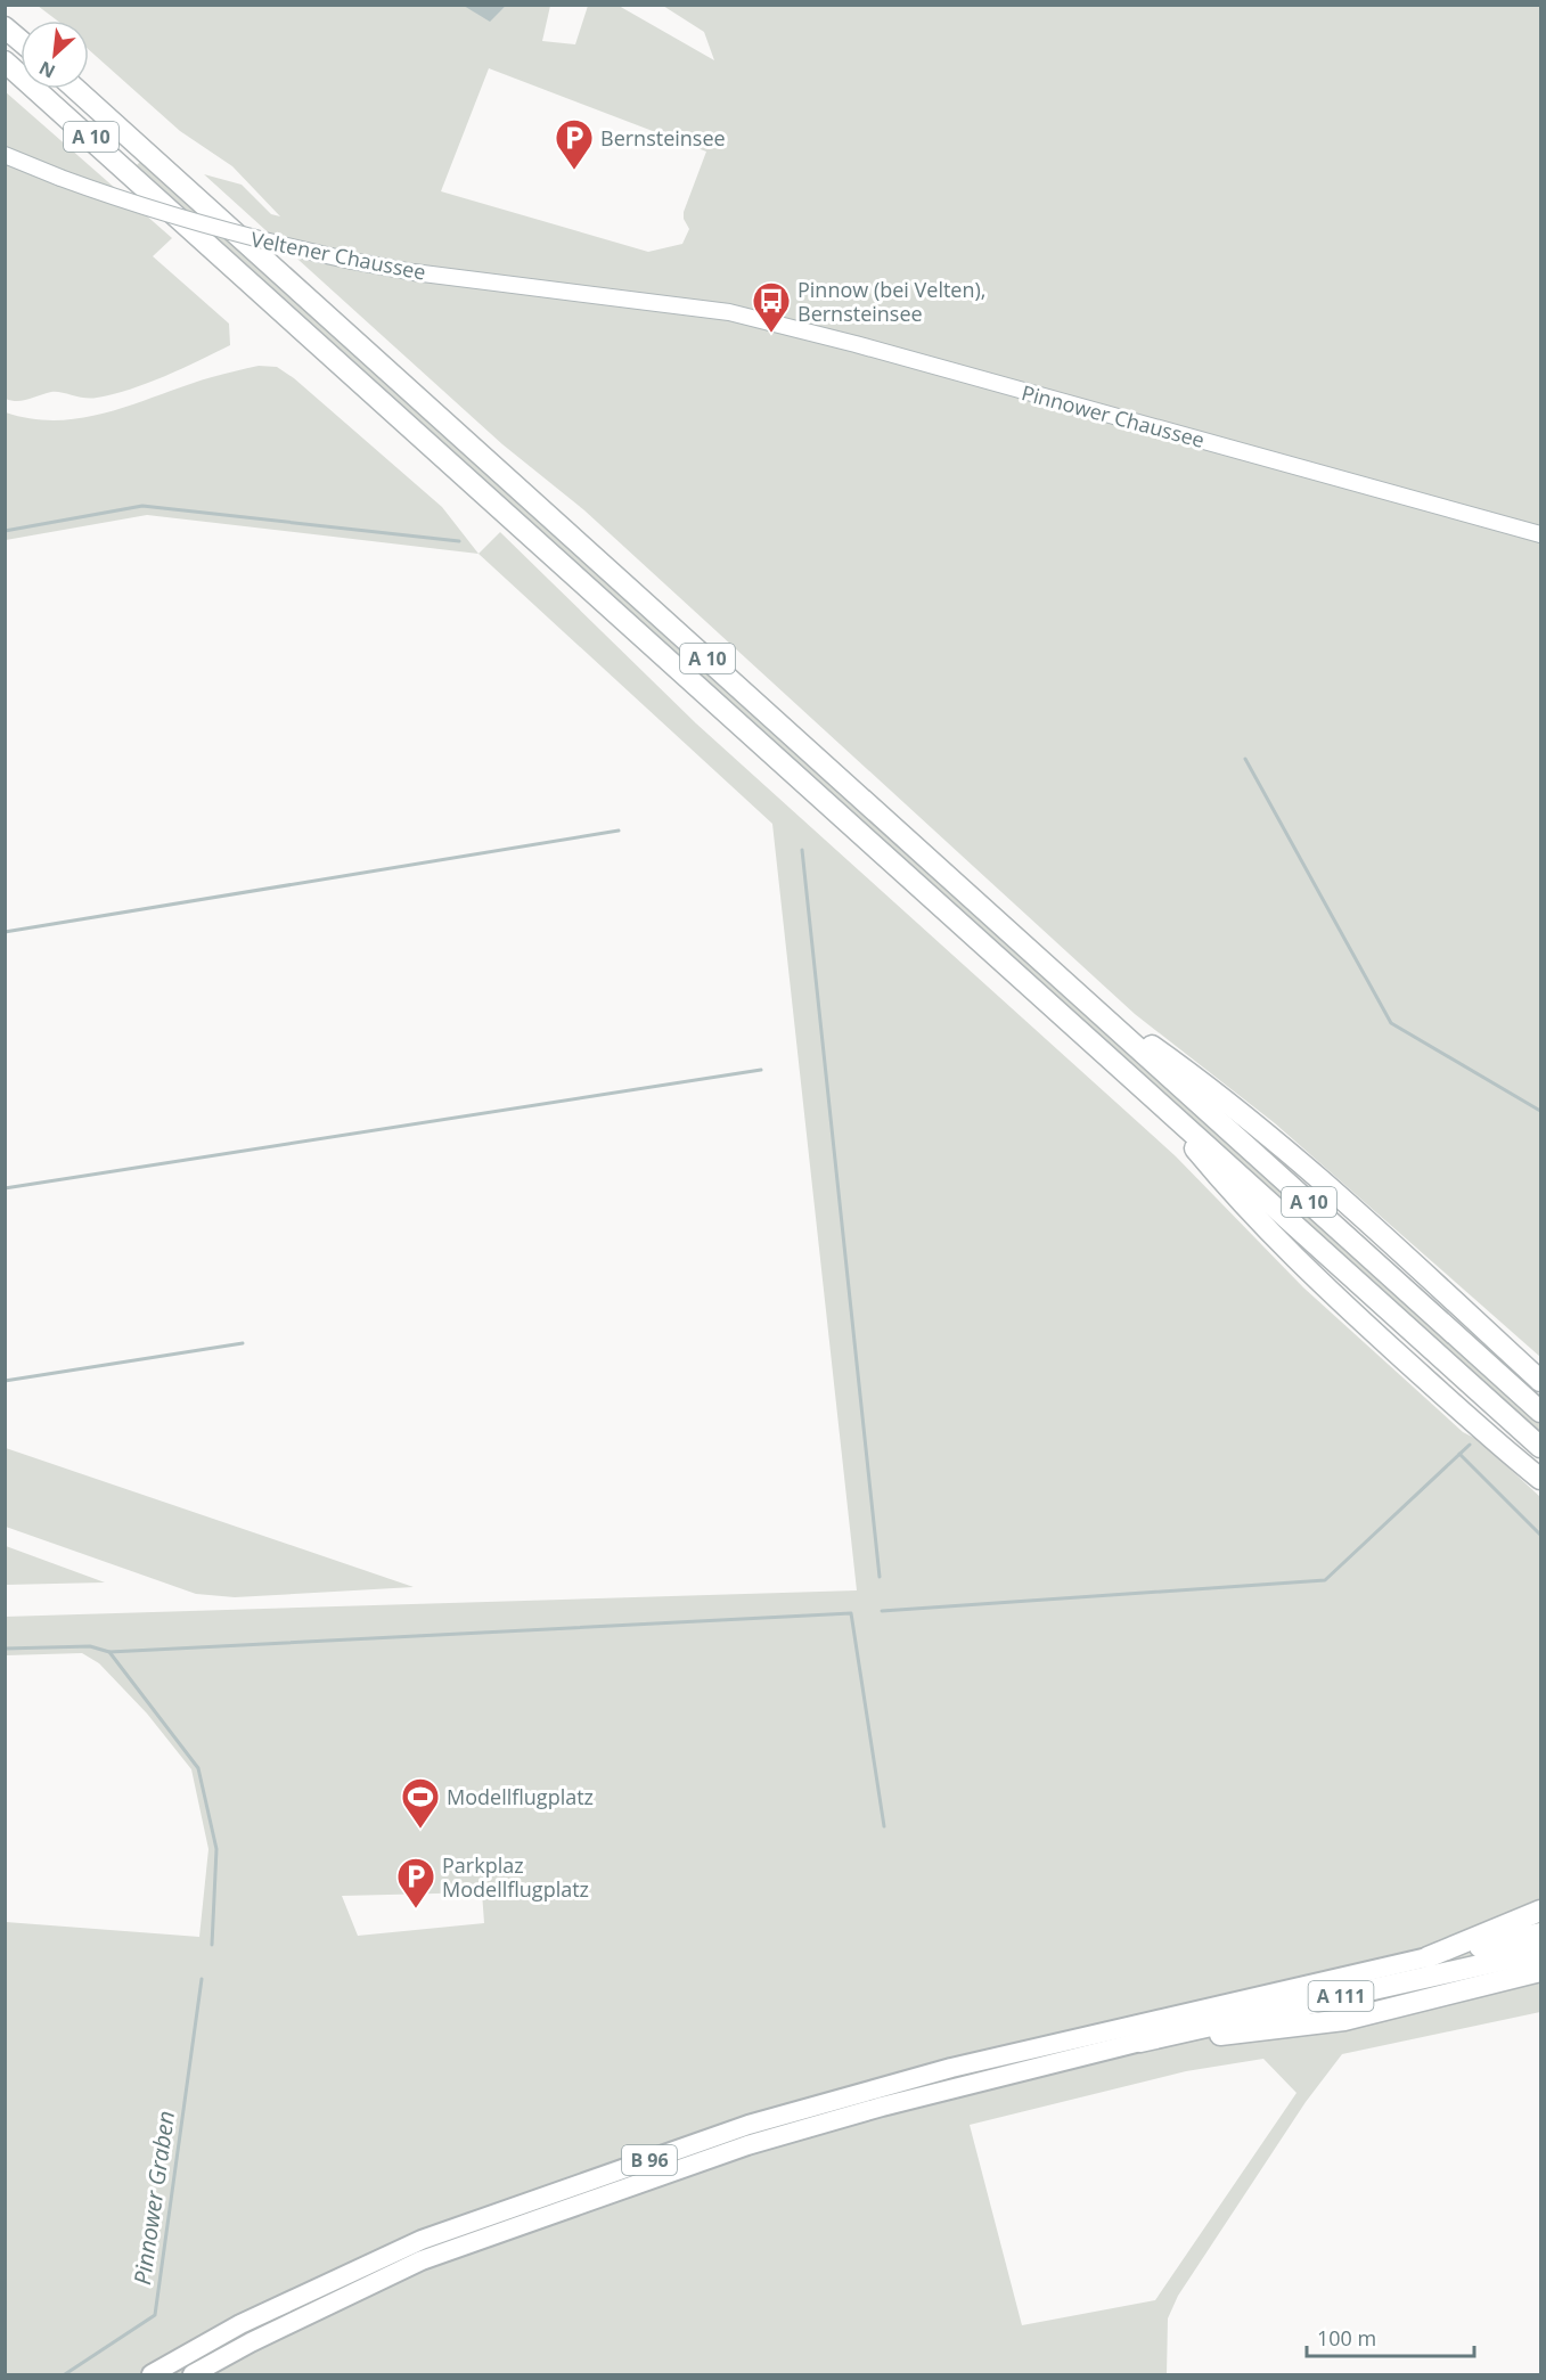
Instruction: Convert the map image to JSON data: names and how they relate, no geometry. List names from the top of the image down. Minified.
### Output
{"streets":{"highway":["A 10","A 111","B 96"],"main road":["Veltener Chaussee","Pinnower Chaussee"]},"crossings":[["Veltener Chaussee","Pinnower Chaussee"],["A 111","B 96"]],"water":["Pinnower Graben"],"places":{"parking":["Bernsteinsee","Parkplaz Modellflugplatz"],"bus stop":["Pinnow (bei Velten), Bernsteinsee"],"sports":["Modellflugplatz"]},"scale_bar":"100 m","north":"bottom left"}
